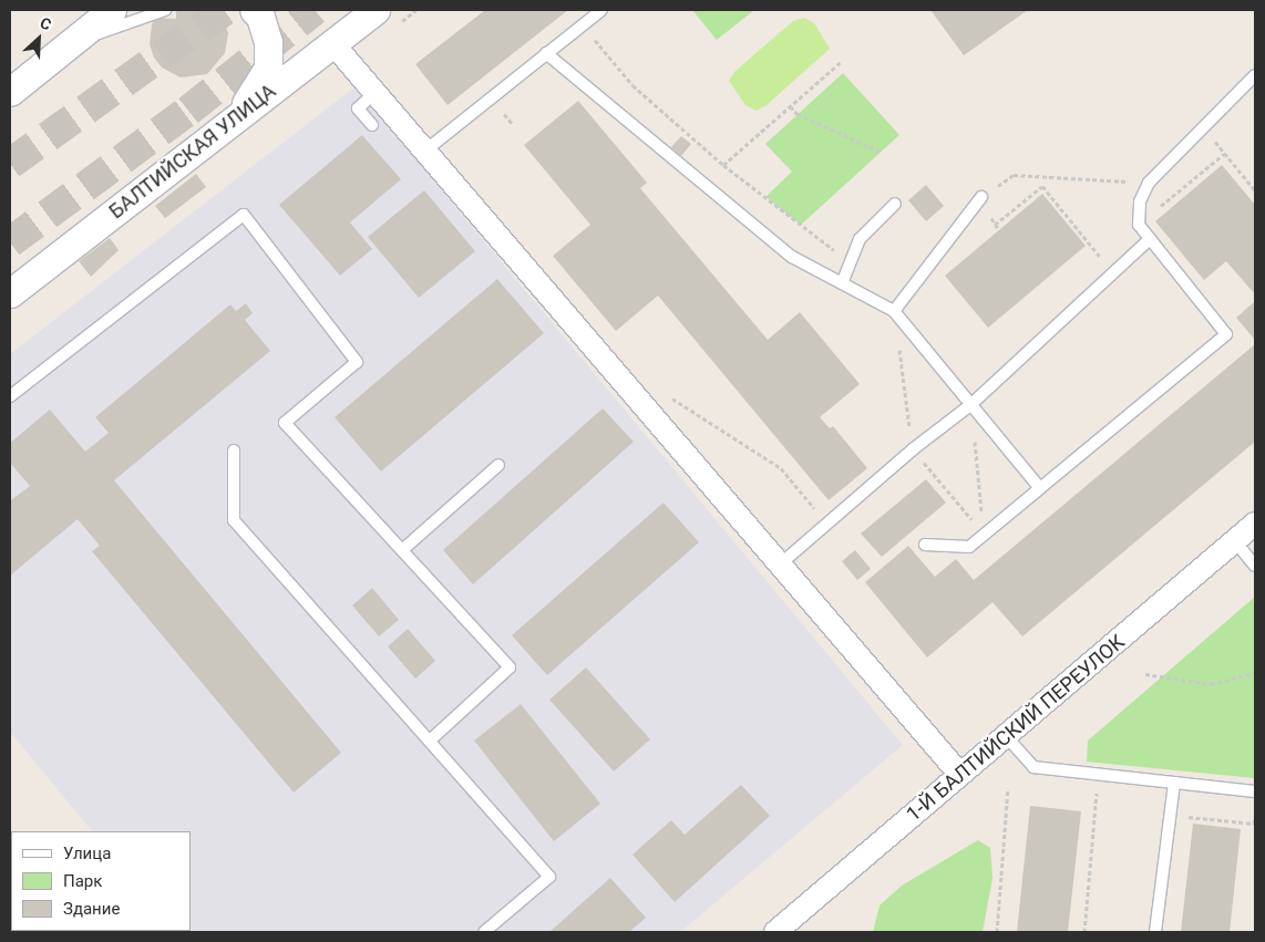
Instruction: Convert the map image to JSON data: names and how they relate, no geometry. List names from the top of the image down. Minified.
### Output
{"streets":{"street":["БАЛТИЙСКАЯ УЛИЦА","1-Й БАЛТИЙСКИЙ ПЕРЕУЛОК"]},"legend":["Улица","Парк","Здание"],"north":"top right"}
